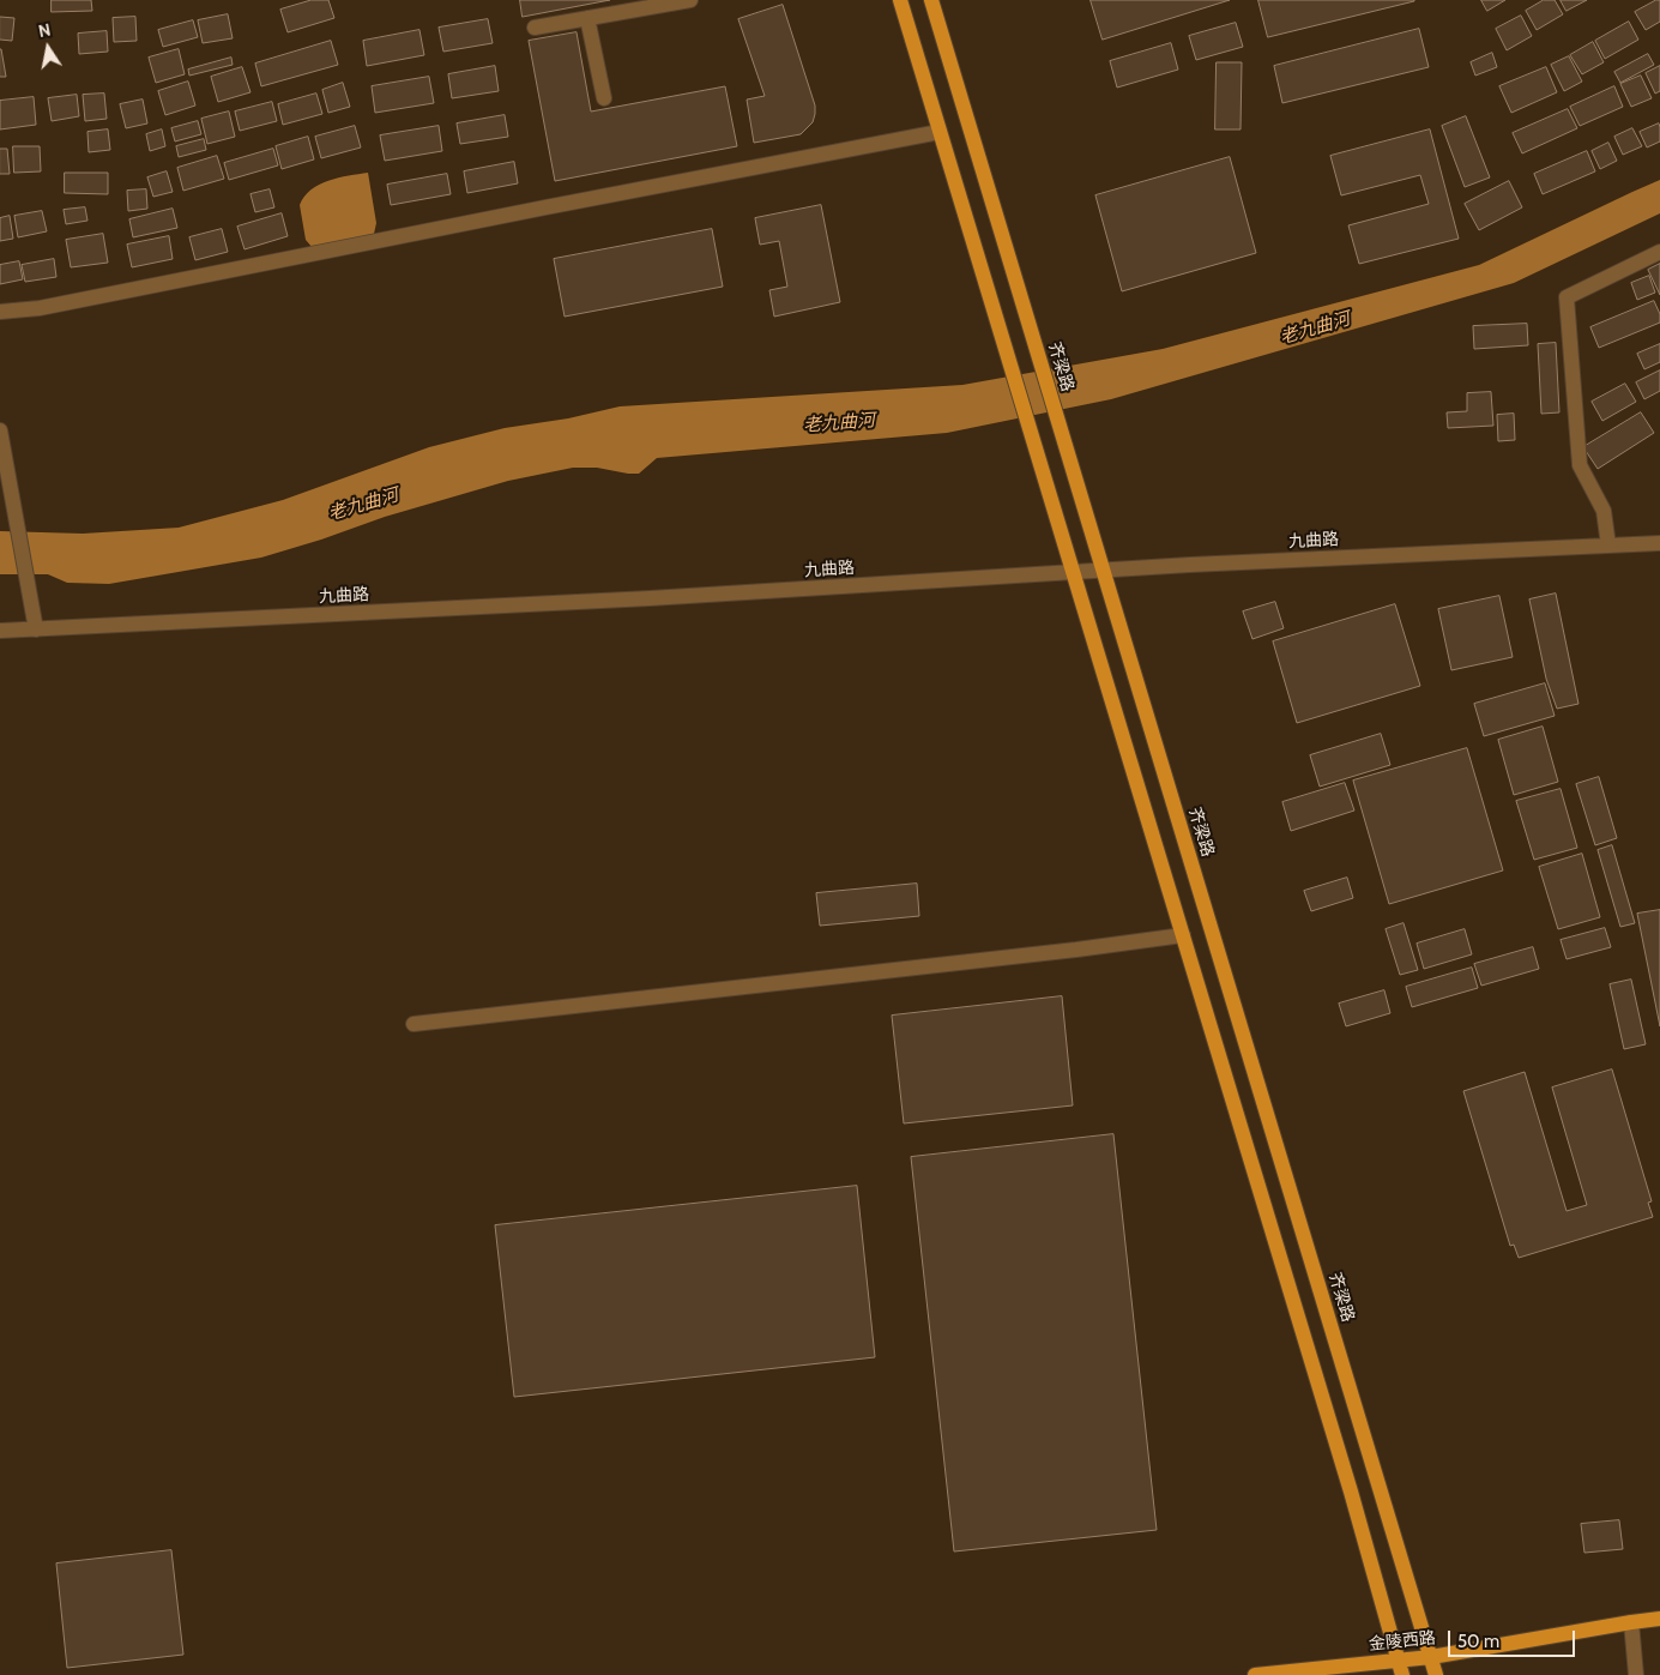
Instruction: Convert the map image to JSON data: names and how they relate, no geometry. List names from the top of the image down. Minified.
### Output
{"streets":{"main road":["齐梁路","金陵西路"],"street":["九曲路"]},"crossings":[["齐梁路","九曲路"],["齐梁路","金陵西路"]],"water":["老九曲河"],"scale_bar":"50 m","north":"top"}
